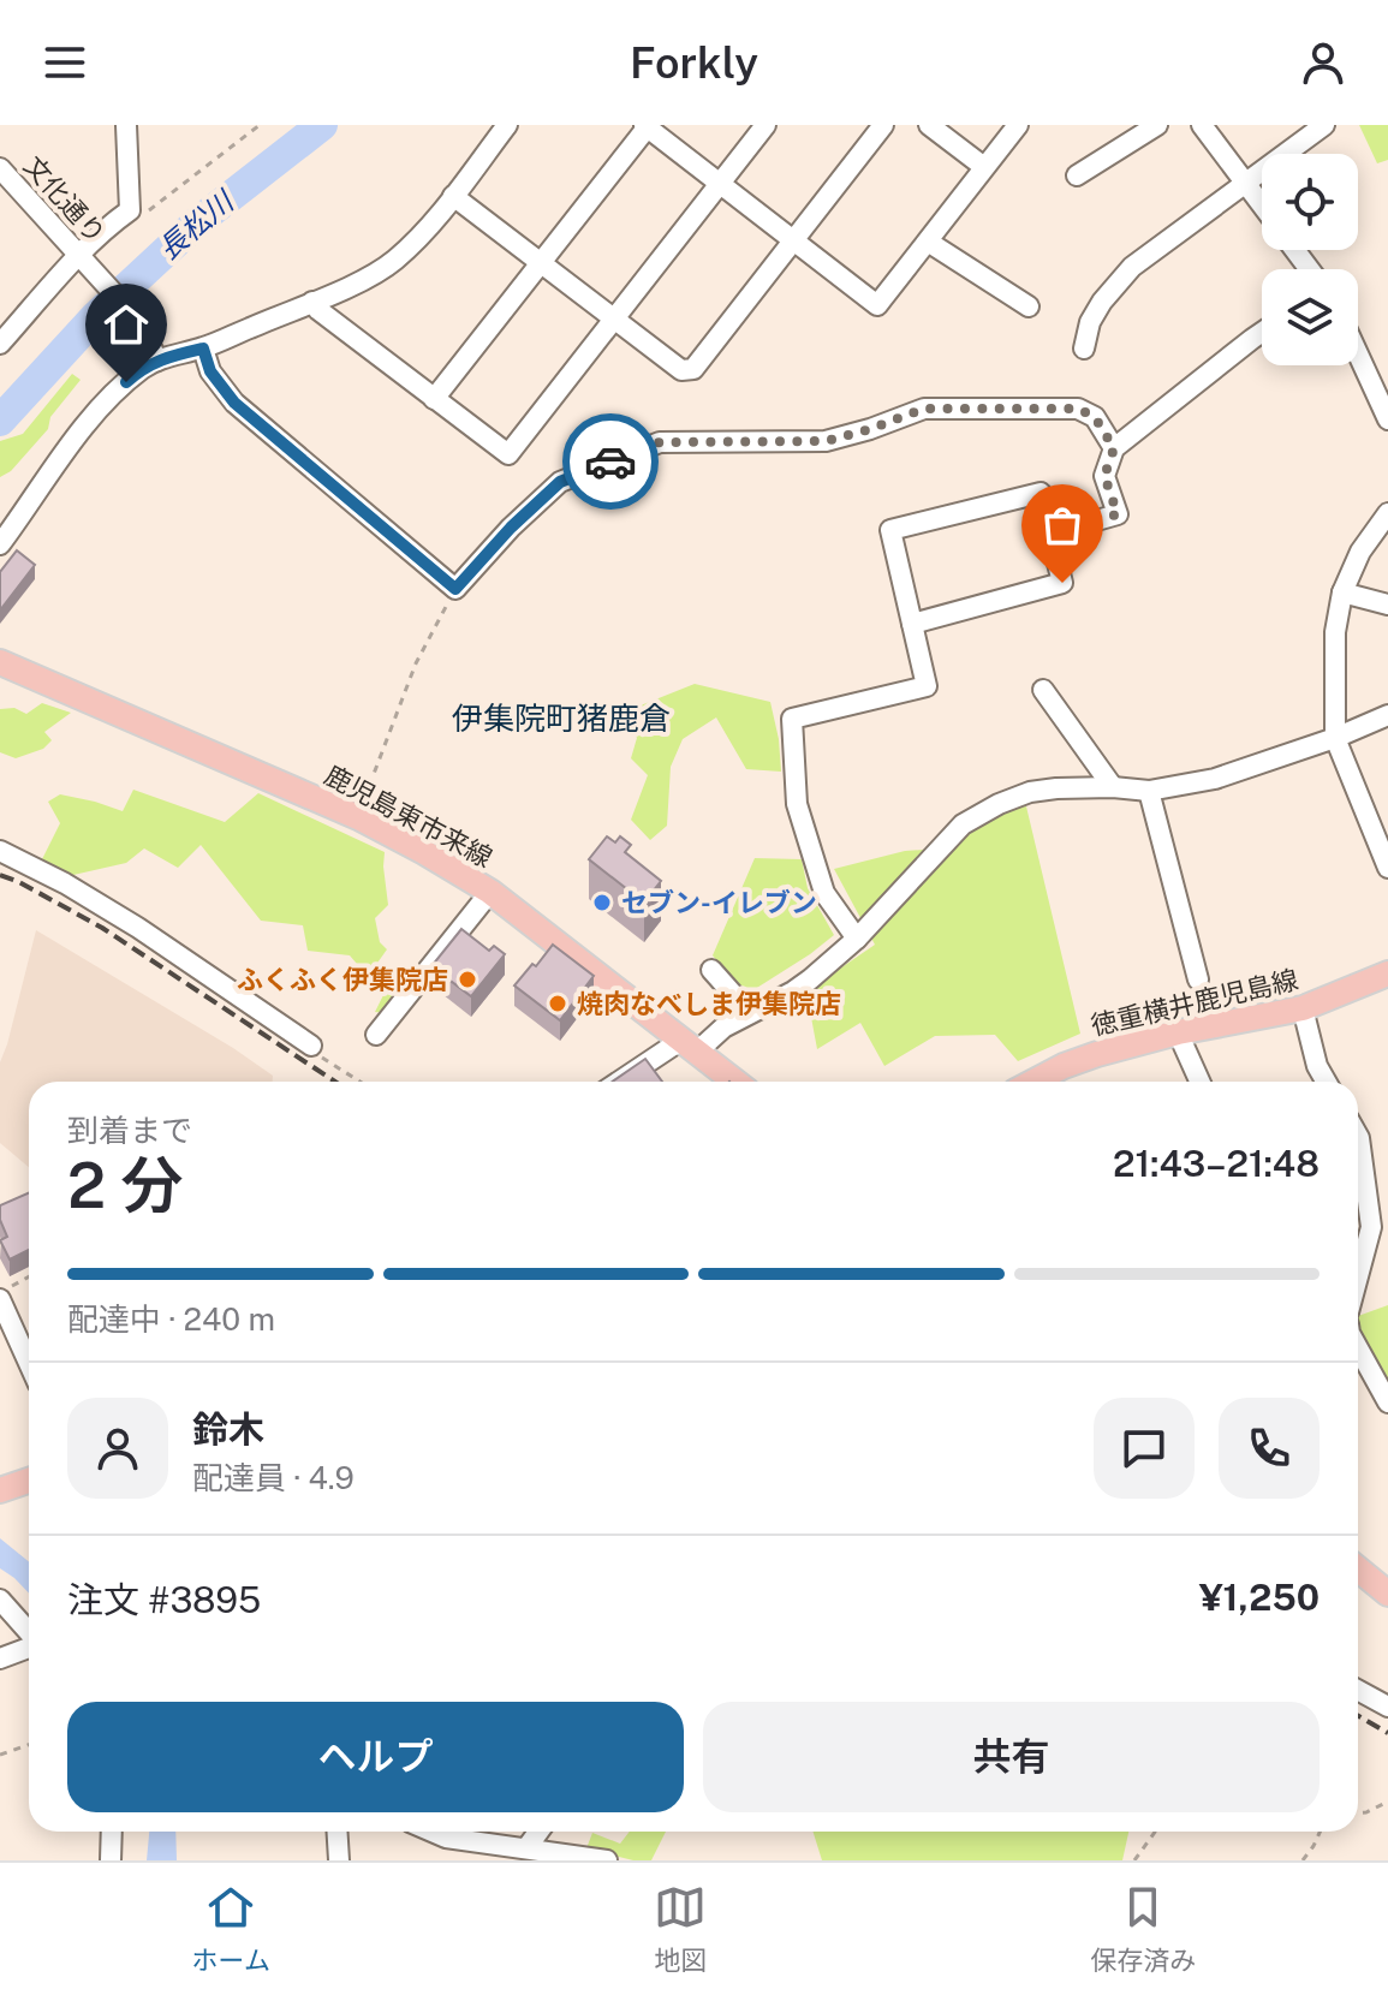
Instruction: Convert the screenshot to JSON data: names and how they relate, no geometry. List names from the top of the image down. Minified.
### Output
{"streets":{"main road":["鹿児島東市来線","徳重横井鹿児島線"],"street":["文化通り"]},"districts":["伊集院町猪鹿倉"],"water":["長松川"],"places":["セブン-イレブン","ふくふく伊集院店","焼肉なべしま伊集院店"],"page":{"header":"Forkly","heading":["2 分","到着まで","21:43–21:48"],"panel":["鈴木","配達員 · 4.9","注文 #3895","¥1,250"],"bar":"配達中 · 240 m","buttons":["ヘルプ","共有"],"tabs":["ホーム","地図","保存済み"]}}
